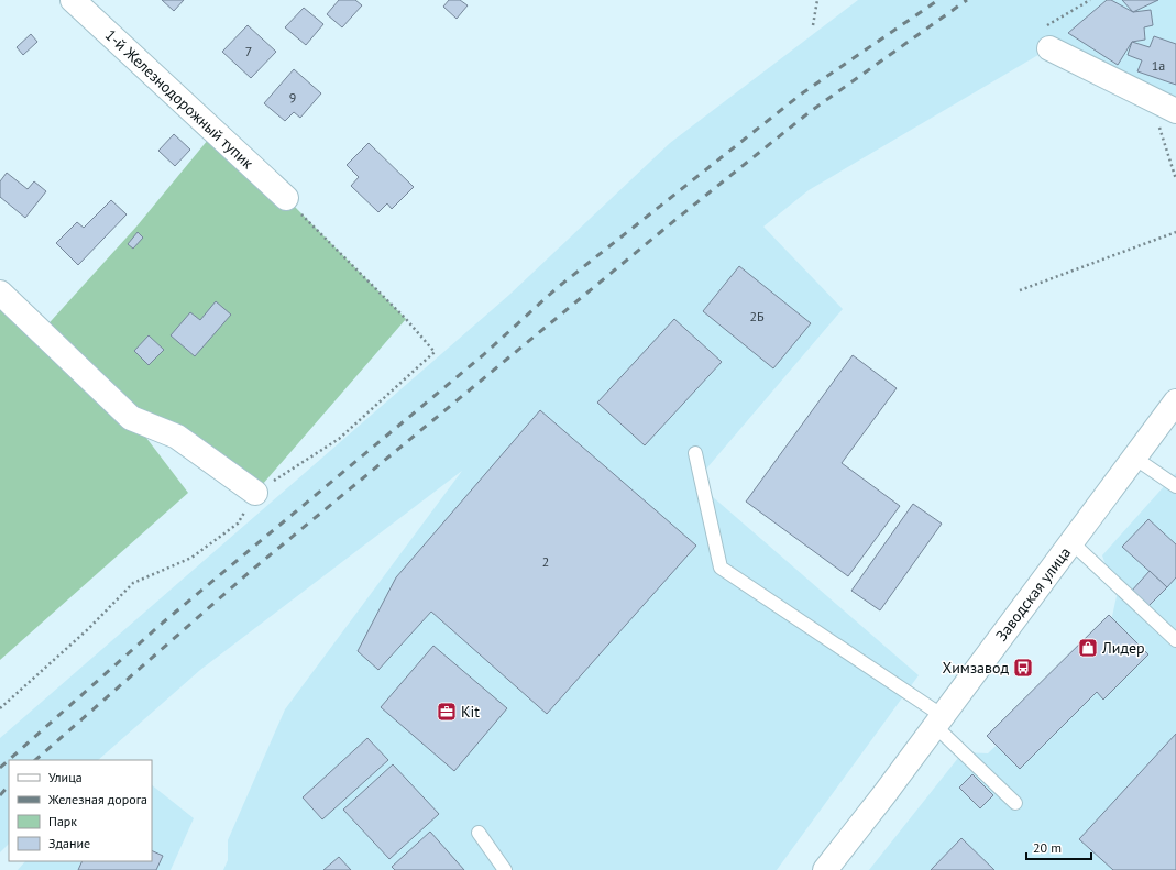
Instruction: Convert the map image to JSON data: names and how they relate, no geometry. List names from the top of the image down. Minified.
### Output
{"streets":{"street":["1-й Железнодорожный тупик","Заводская улица"]},"places":{"shop":["Лидер"],"bus stop":["Химзавод"],"office":["Kit"]},"house_numbers":["7","1а","9","2Б","2"],"legend":["Улица","Железная дорога","Парк","Здание"],"scale_bar":"20 m"}
